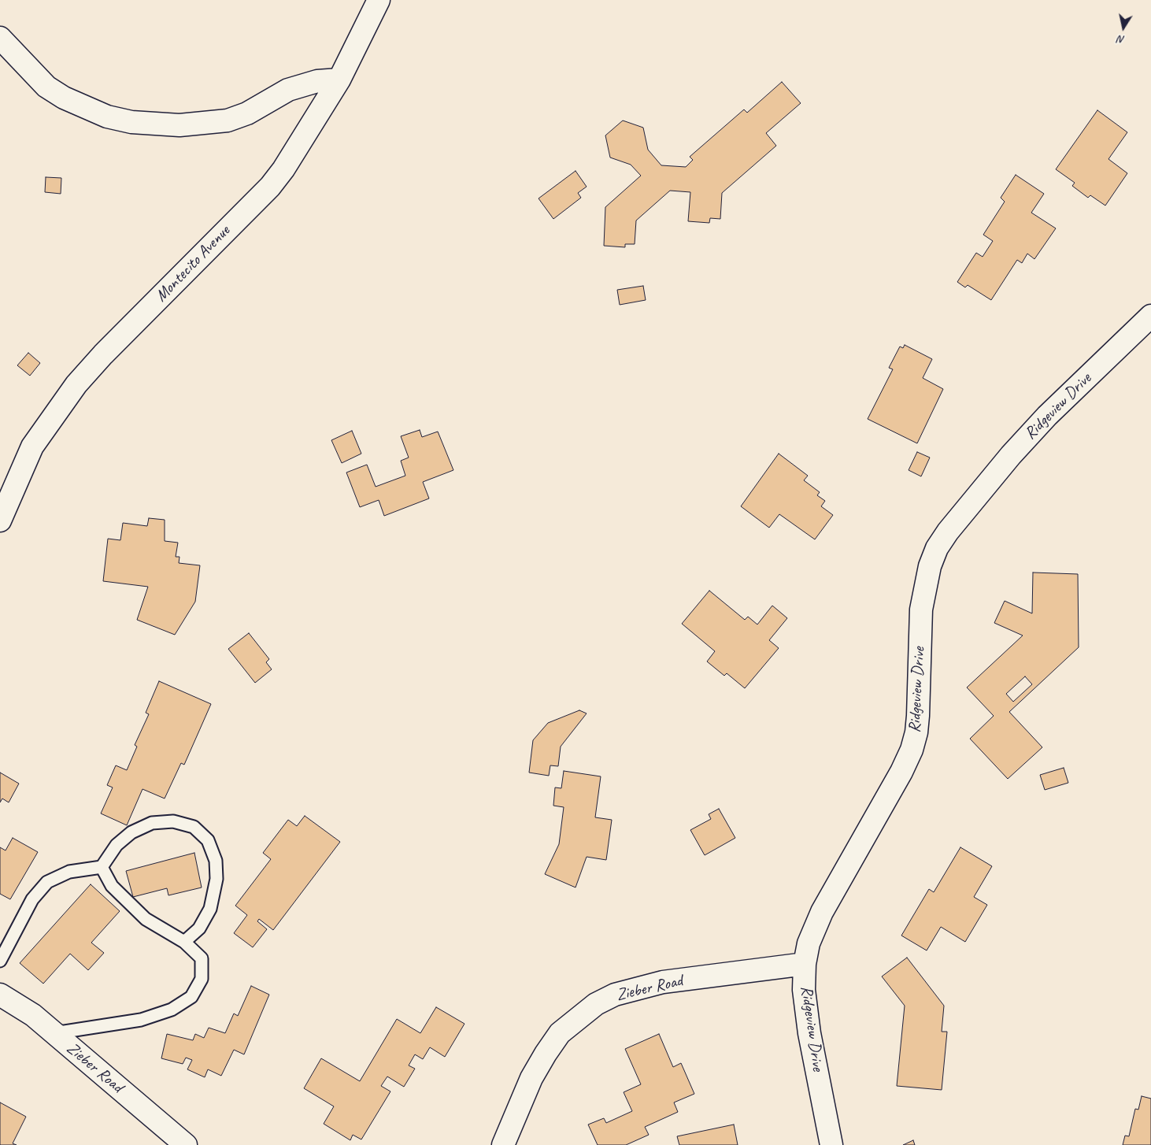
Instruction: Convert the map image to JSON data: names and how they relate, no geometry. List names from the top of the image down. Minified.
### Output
{"streets":{"street":["Montecito Avenue","Ridgeview Drive","Zieber Road"]},"crossings":[["Ridgeview Drive","Zieber Road"]],"north":"bottom"}
